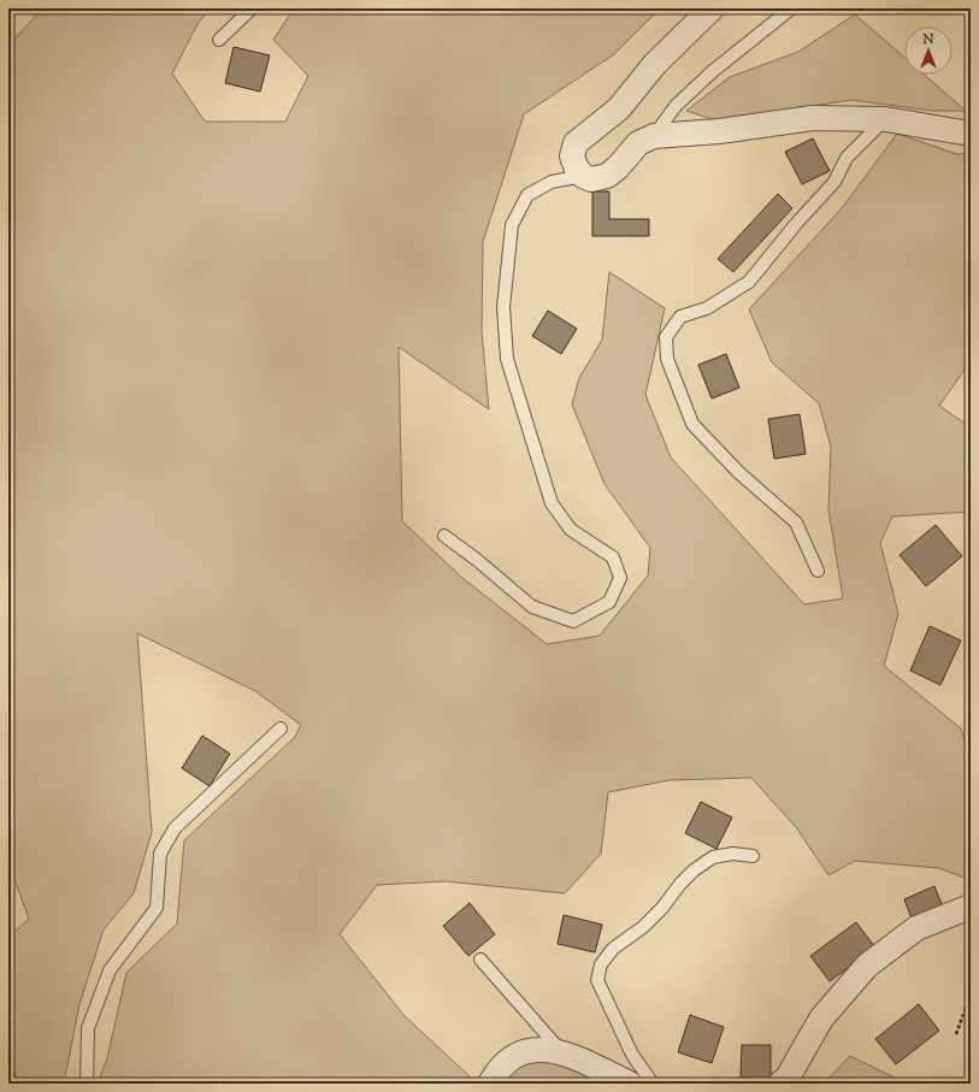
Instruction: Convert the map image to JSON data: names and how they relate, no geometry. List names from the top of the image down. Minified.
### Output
{"north":"top"}
